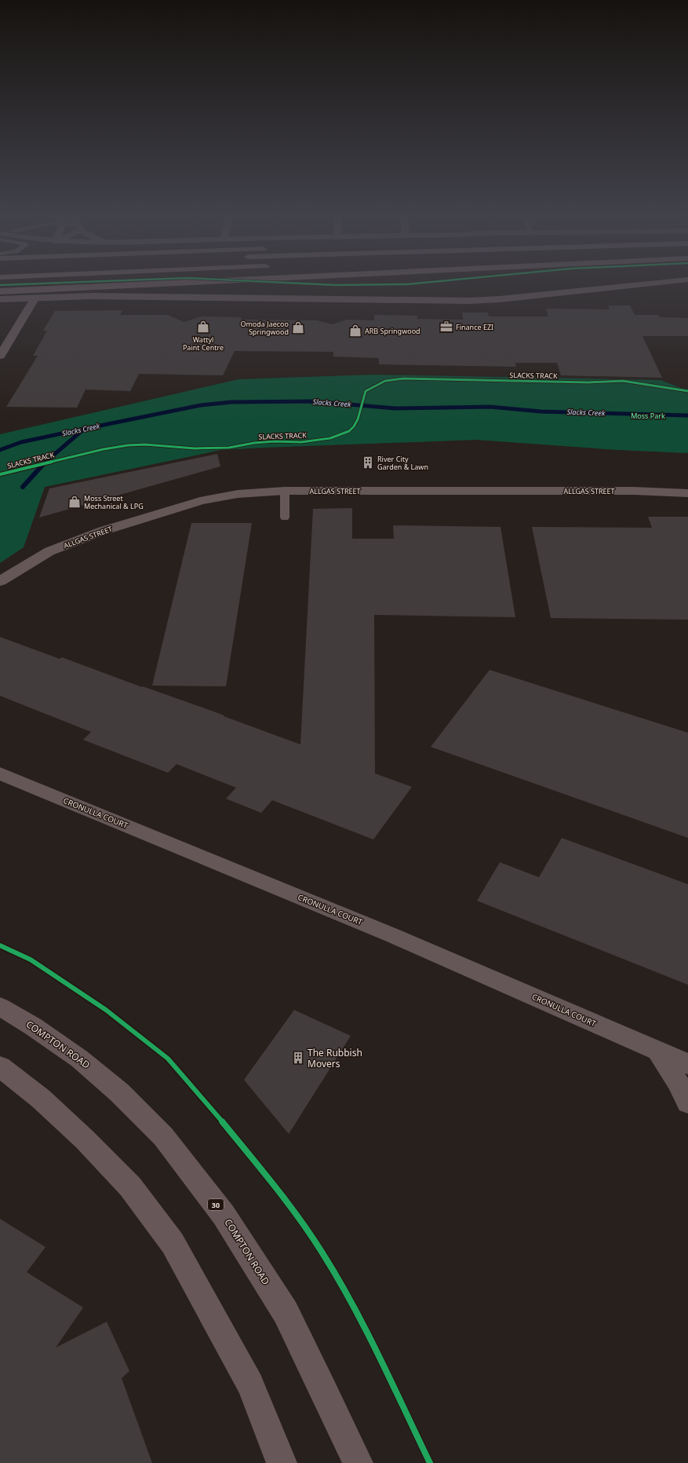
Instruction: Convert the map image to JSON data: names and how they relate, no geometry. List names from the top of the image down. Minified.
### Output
{"streets":{"main road":["COMPTON ROAD","30"],"street":["ALLGAS STREET","CRONULLA COURT"],"cycle path":["SLACKS TRACK"]},"water":["Slacks Creek"],"parks":["Moss Park"],"places":{"shop":["Wattyl Paint Centre","Omoda Jaecoo Springwood","ARB Springwood","Moss Street Mechanical & LPG"],"office":["Finance EZI"],"building":["River City Garden & Lawn","The Rubbish Movers"]}}
